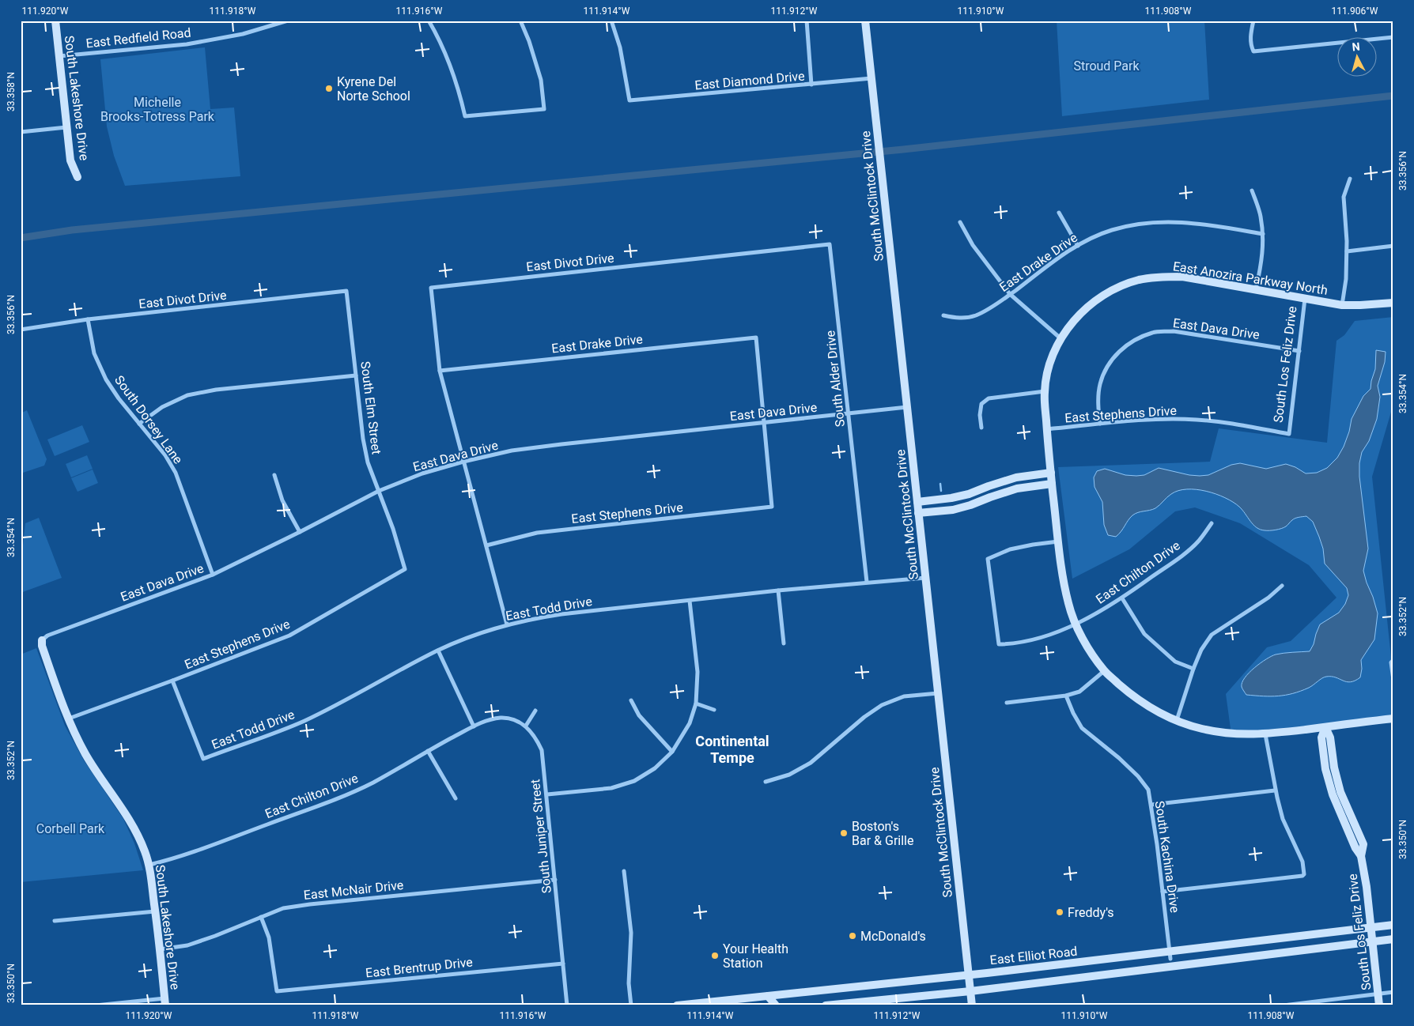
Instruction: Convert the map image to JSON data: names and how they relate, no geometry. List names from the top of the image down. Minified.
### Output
{"streets":{"main road":["South Lakeshore Drive","South McClintock Drive","East Anozira Parkway North","South Los Feliz Drive","East Elliot Road"],"street":["East Redfield Road","East Diamond Drive","East Divot Drive","East Drake Drive","East Dava Drive","South Alder Drive","South Elm Street","East Stephens Drive","South Dorsey Lane","East Chilton Drive","East Todd Drive","South Juniper Street","South Kachina Drive","East McNair Drive","East Brentrup Drive"]},"crossings":[["East Redfield Road","South Lakeshore Drive"],["East Diamond Drive","South McClintock Drive"],["South Lakeshore Drive","East Dava Drive"],["South Lakeshore Drive","East Stephens Drive"],["South Lakeshore Drive","East Chilton Drive"],["South Lakeshore Drive","East McNair Drive"],["South McClintock Drive","East Dava Drive"],["South McClintock Drive","East Todd Drive"],["South McClintock Drive","East Elliot Road"],["East Divot Drive","East Drake Drive"],["East Divot Drive","South Alder Drive"],["East Divot Drive","South Elm Street"],["East Divot Drive","South Dorsey Lane"],["East Drake Drive","East Dava Drive"],["East Drake Drive","East Stephens Drive"],["East Anozira Parkway North","South Los Feliz Drive"],["East Anozira Parkway North","East Stephens Drive"],["East Anozira Parkway North","East Chilton Drive"],["East Dava Drive","South Los Feliz Drive"],["East Dava Drive","South Alder Drive"],["East Dava Drive","South Elm Street"],["East Dava Drive","East Stephens Drive"],["East Dava Drive","South Dorsey Lane"],["South Los Feliz Drive","East Stephens Drive"],["South Los Feliz Drive","East Elliot Road"],["South Alder Drive","East Todd Drive"],["South Elm Street","East Stephens Drive"],["East Stephens Drive","East Todd Drive"],["South Juniper Street","East McNair Drive"],["South Juniper Street","East Brentrup Drive"],["South Kachina Drive","East Elliot Road"],["East McNair Drive","East Brentrup Drive"]],"districts":["Continental Tempe"],"parks":["Stroud Park","Michelle Brooks-Totress Park","Corbell Park"],"places":["Kyrene Del Norte School","Boston's Bar & Grille","Freddy's","McDonald's","Your Health Station"],"north":"top","coordinates":["111.920°W","111.918°W","111.916°W","111.914°W","111.912°W","111.910°W","111.908°W","111.906°W","33.358°N","33.356°N","33.354°N","33.352°N","33.350°N"]}
